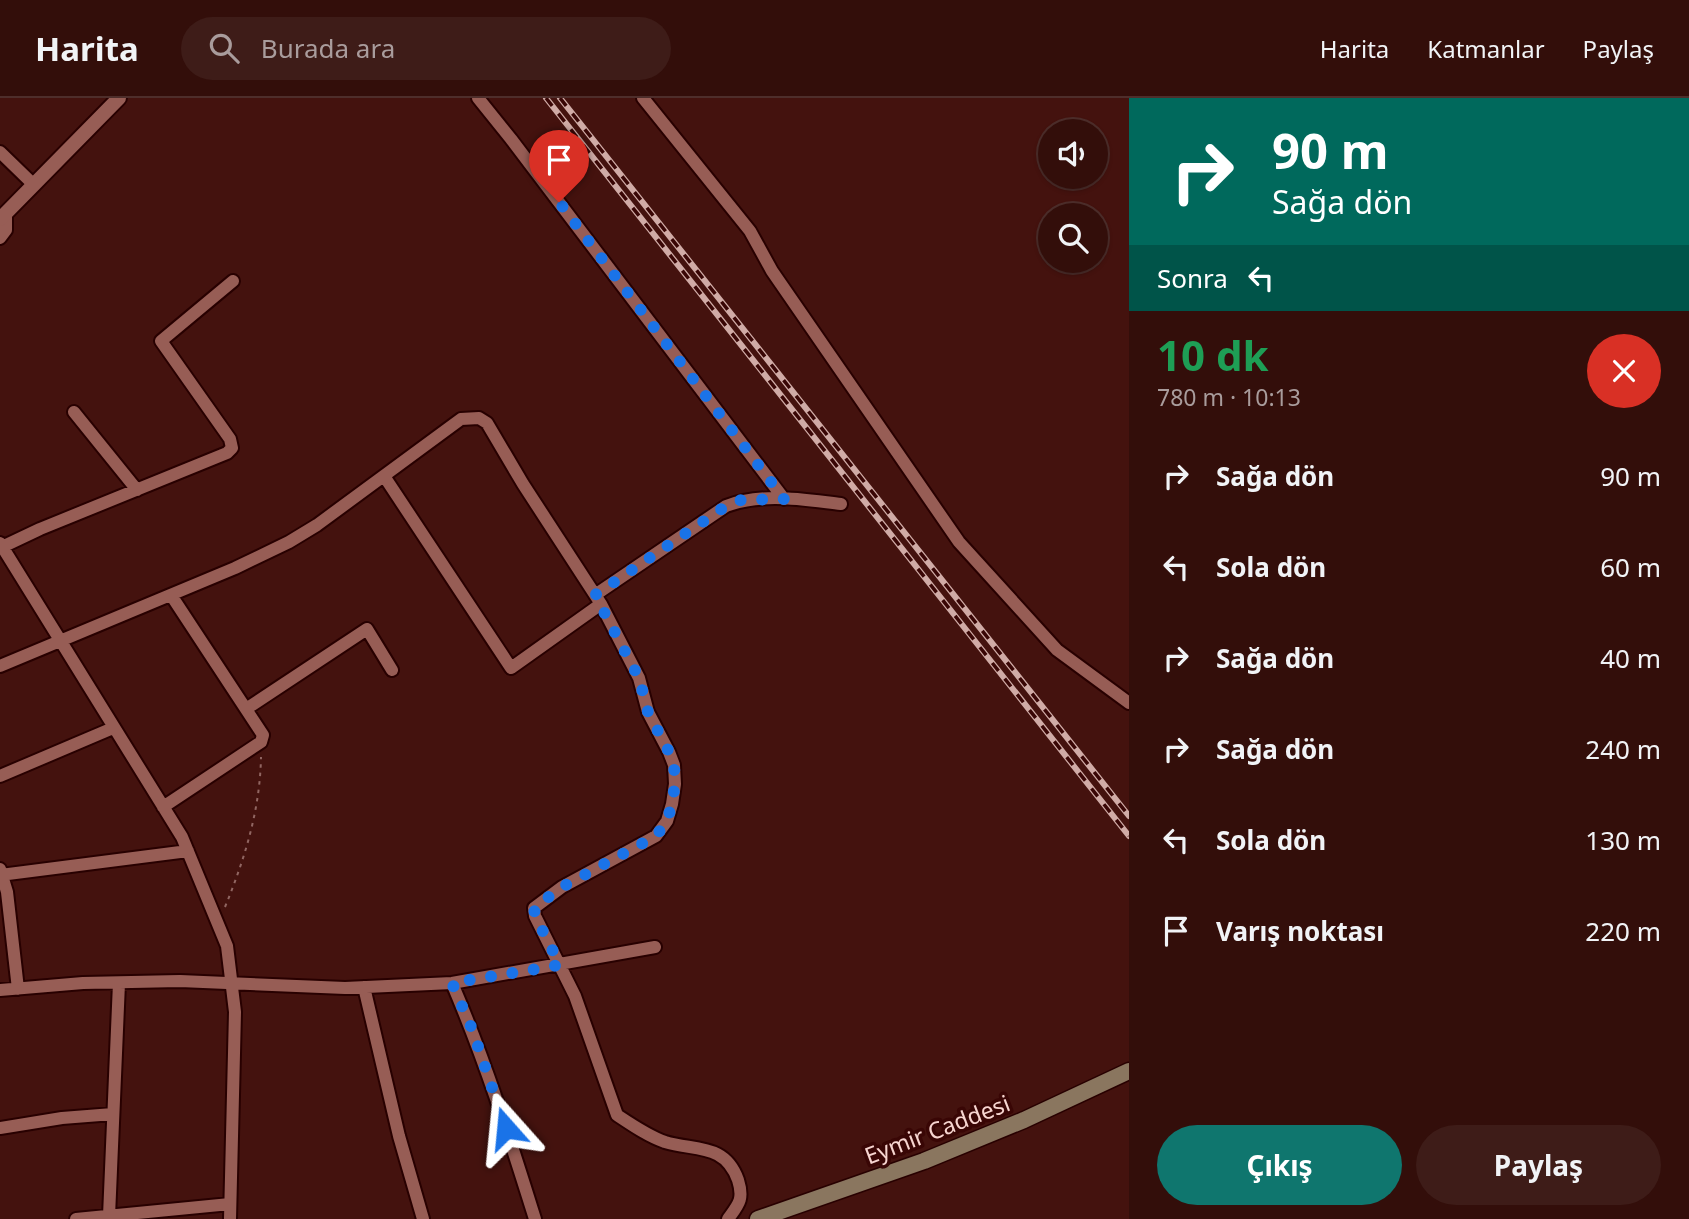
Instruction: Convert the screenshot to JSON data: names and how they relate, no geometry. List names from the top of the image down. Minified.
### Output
{"streets":{"main road":["Eymir Caddesi"]},"page":{"header":"Harita","search":"Burada ara","nav":["Harita","Katmanlar","Paylaş"],"turn":["90 m","Sağa dön"],"then":"Sonra","heading":["10 dk","780 m · 10:13"],"list":[{"name":"Sağa dön","value":"90 m"},{"name":"Sola dön","value":"60 m"},{"name":"Sağa dön","value":"40 m"},{"name":"Sağa dön","value":"240 m"},{"name":"Sola dön","value":"130 m"},{"name":"Varış noktası","value":"220 m"}],"buttons":["Çıkış","Paylaş"]}}
